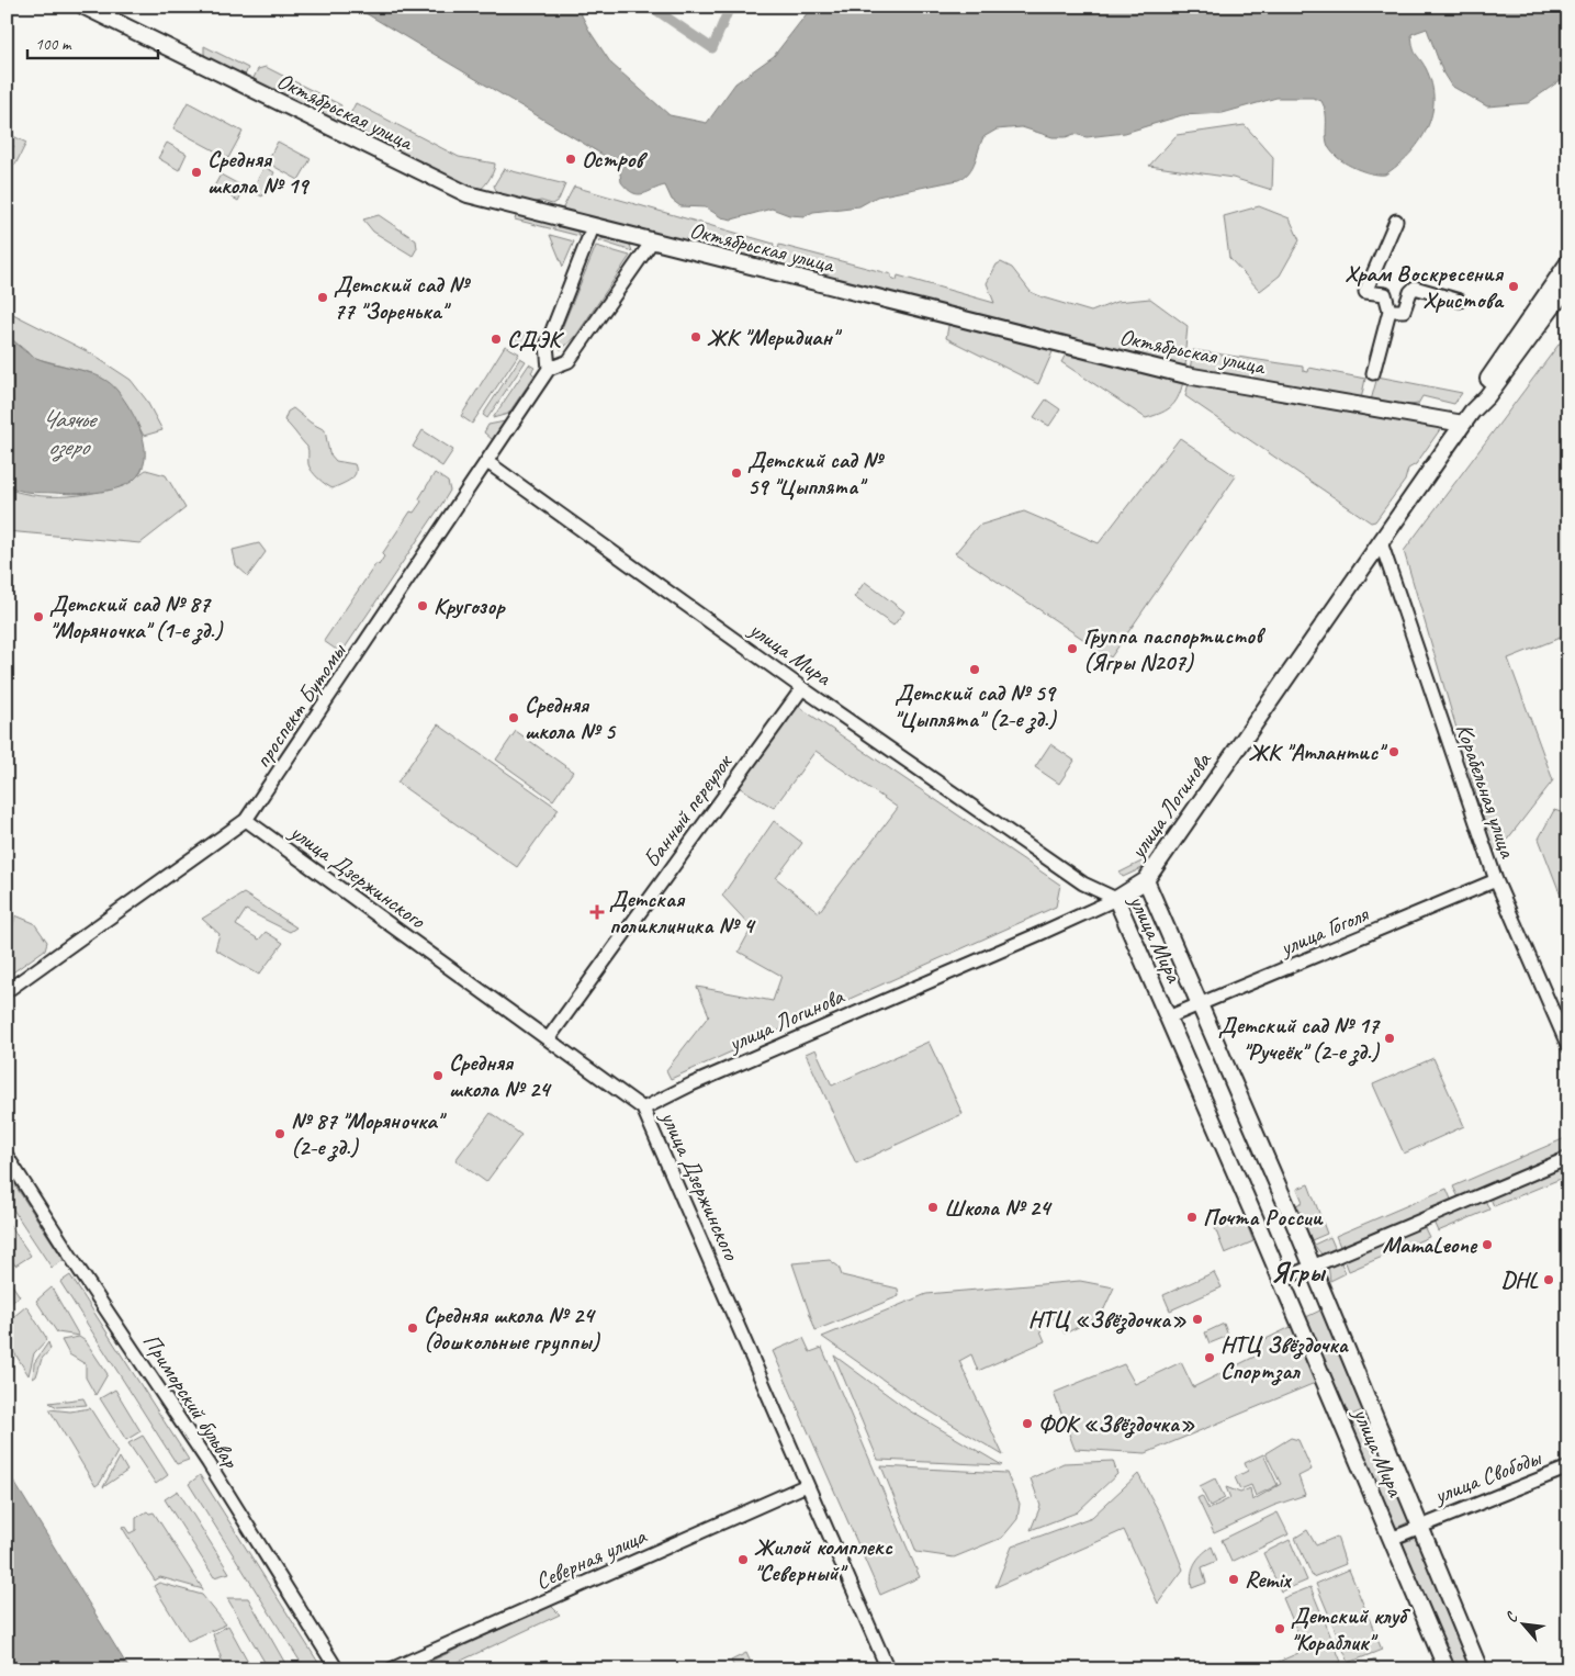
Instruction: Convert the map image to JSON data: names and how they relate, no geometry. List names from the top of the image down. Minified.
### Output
{"streets":{"main road":["Октябрьская улица","улица Мира","улица Логинова"],"street":["проспект Бутомы","Корабельная улица","Банный переулок","улица Дзержинского","улица Гоголя","Приморский бульвар","улица Свободы","Северная улица"]},"crossings":[["Октябрьская улица","проспект Бутомы"],["Октябрьская улица","улица Логинова"],["улица Мира","проспект Бутомы"],["улица Мира","улица Логинова"],["улица Мира","Банный переулок"],["улица Мира","улица Гоголя"],["улица Мира","улица Свободы"],["проспект Бутомы","улица Дзержинского"],["Корабельная улица","улица Логинова"],["Корабельная улица","улица Гоголя"],["улица Логинова","улица Дзержинского"],["Банный переулок","улица Дзержинского"],["улица Дзержинского","Северная улица"]],"districts":["Ягры"],"water":["Чаячье озеро"],"places":{"other":["Остров","Средняя школа № 19","Храм Воскресения Христова","Детский сад № 77 \"Зоренька\"","ЖК \"Меридиан\"","СДЭК","Детский сад № 59 \"Цыплята\"","Кругозор","Детский сад № 87 \"Моряночка\" (1-е зд.)","Группа паспортистов (Ягры N207)","Детский сад № 59 \"Цыплята\" (2-е зд.)","Средняя школа № 5","ЖК \"Атлантис\"","Детский сад № 17 \"Ручеёк\" (2-е зд.)","Средняя школа № 24","№ 87 \"Моряночка\" (2-е зд.)","Школа № 24","Почта России","MamaLeone","DHL","НТЦ «Звёздочка»","Средняя школа № 24 (дошкольные группы)","НТЦ Звёздочка Спортзал","ФОК «Звёздочка»","Жилой комплекс \"Северный\"","Remix","Детский клуб \"Кораблик\""],"health":["Детская поликлиника № 4"]},"scale_bar":"100 m","north":"top left"}
